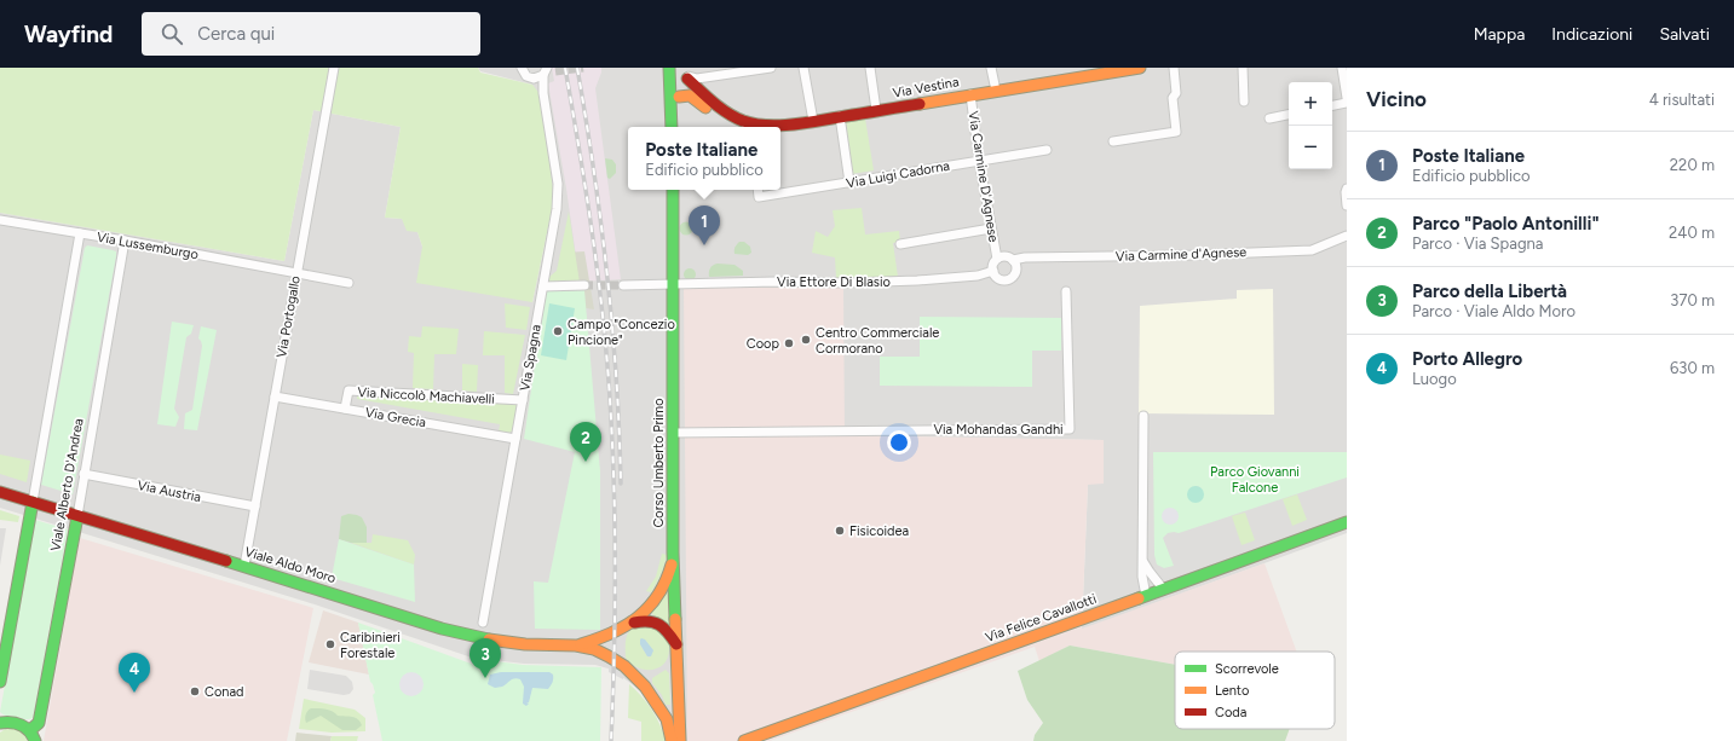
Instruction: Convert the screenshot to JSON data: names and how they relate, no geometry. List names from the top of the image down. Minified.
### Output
{"streets":{"main road":["Via Vestina","Corso Umberto Primo","Viale Alberto D'Andrea","Viale Aldo Moro","Via Felice Cavallotti"],"street":["Via Luigi Cadorna","Via Carmine D'Agnese","Via Lussemburgo","Via Carmine d'Agnese","Via Ettore Di Blasio","Via Portogallo","Via Spagna","Via Niccolò Machiavelli","Via Grecia","Via Mohandas Gandhi","Via Austria"]},"crossings":[["Via Vestina","Via Carmine D'Agnese"],["Via Luigi Cadorna","Via Carmine D'Agnese"],["Via Carmine D'Agnese","Via Carmine d'Agnese"],["Via Carmine D'Agnese","Via Ettore Di Blasio"],["Via Lussemburgo","Via Portogallo"],["Via Lussemburgo","Viale Alberto D'Andrea"],["Via Carmine d'Agnese","Via Ettore Di Blasio"],["Via Ettore Di Blasio","Corso Umberto Primo"],["Via Portogallo","Via Grecia"],["Via Portogallo","Via Austria"],["Via Portogallo","Viale Aldo Moro"],["Via Spagna","Via Niccolò Machiavelli"],["Via Spagna","Via Grecia"],["Via Niccolò Machiavelli","Via Grecia"],["Via Mohandas Gandhi","Corso Umberto Primo"],["Corso Umberto Primo","Viale Aldo Moro"],["Viale Alberto D'Andrea","Via Austria"],["Viale Alberto D'Andrea","Viale Aldo Moro"]],"parks":["Parco Giovanni Falcone"],"places":["Campo \"Concezio Pincione\"","Centro Commerciale Cormorano","Coop","Fisicoidea","Caribinieri Forestale","Conad"],"legend":["Scorrevole","Lento","Coda"],"page":{"header":"Wayfind","search":"Cerca qui","nav":["Mappa","Indicazioni","Salvati"],"heading":["Vicino","4 risultati"],"map_buttons":["+","−"],"popup":["Poste Italiane","Edificio pubblico"],"list":[{"mark":"1","name":"Poste Italiane","note":"Edificio pubblico","value":"220 m"},{"mark":"2","name":"Parco \"Paolo Antonilli\"","note":"Parco · Via Spagna","value":"240 m"},{"mark":"3","name":"Parco della Libertà","note":"Parco · Viale Aldo Moro","value":"370 m"},{"mark":"4","name":"Porto Allegro","note":"Luogo","value":"630 m"}],"pins":["1","2","3","4"]}}
